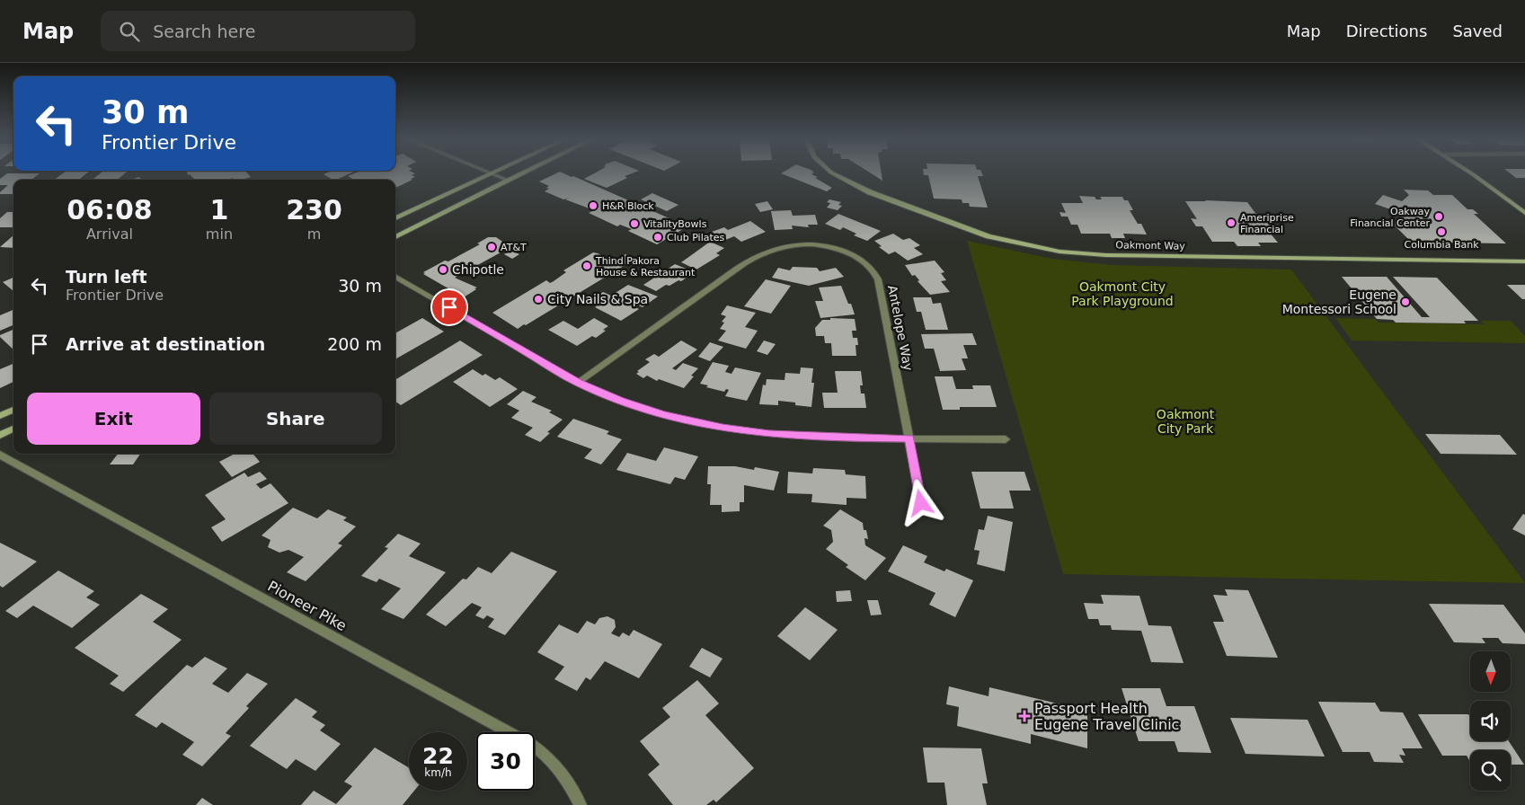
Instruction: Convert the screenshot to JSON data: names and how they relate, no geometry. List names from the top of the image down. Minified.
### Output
{"streets":{"street":["Oakmont Way","Antelope Way","Pioneer Pike"]},"parks":["Oakmont City Park Playground","Oakmont City Park"],"places":{"other":["H&R Block","Oakway Financial Center","Ameriprise Financial","VitalityBowls","Columbia Bank","Club Pilates","AT&T","Thind Pakora House & Restaurant","Chipotle","City Nails & Spa","Eugene Montessori School"],"health":["Passport Health Eugene Travel Clinic"]},"north":"bottom","page":{"header":"Map","search":"Search here","nav":["Map","Directions","Saved"],"turn":["30 m","Frontier Drive"],"eta":["06:08","Arrival","1","min","230","m"],"list":[{"name":"Turn left","note":"Frontier Drive","value":"30 m"},{"name":"Arrive at destination","value":"200 m"}],"buttons":["Exit","Share"],"speed":"22 km/h","limit":"30"}}
